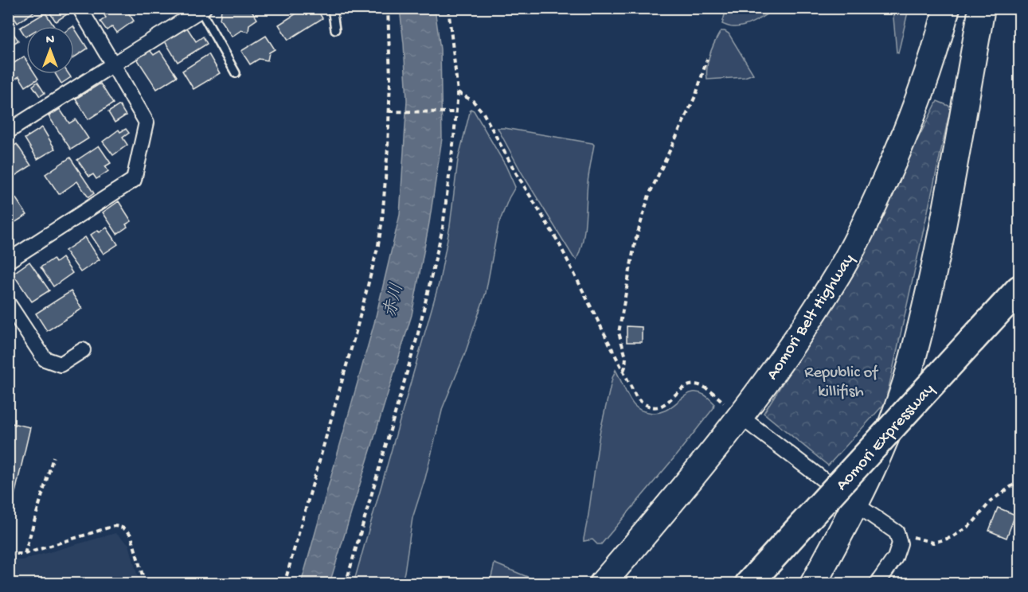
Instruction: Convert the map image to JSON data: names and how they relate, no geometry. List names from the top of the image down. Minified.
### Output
{"streets":{"highway":["Aomori Belt Highway","Aomori Expressway"]},"water":["赤川"],"parks":["Republic of killifish"],"north":"top"}
